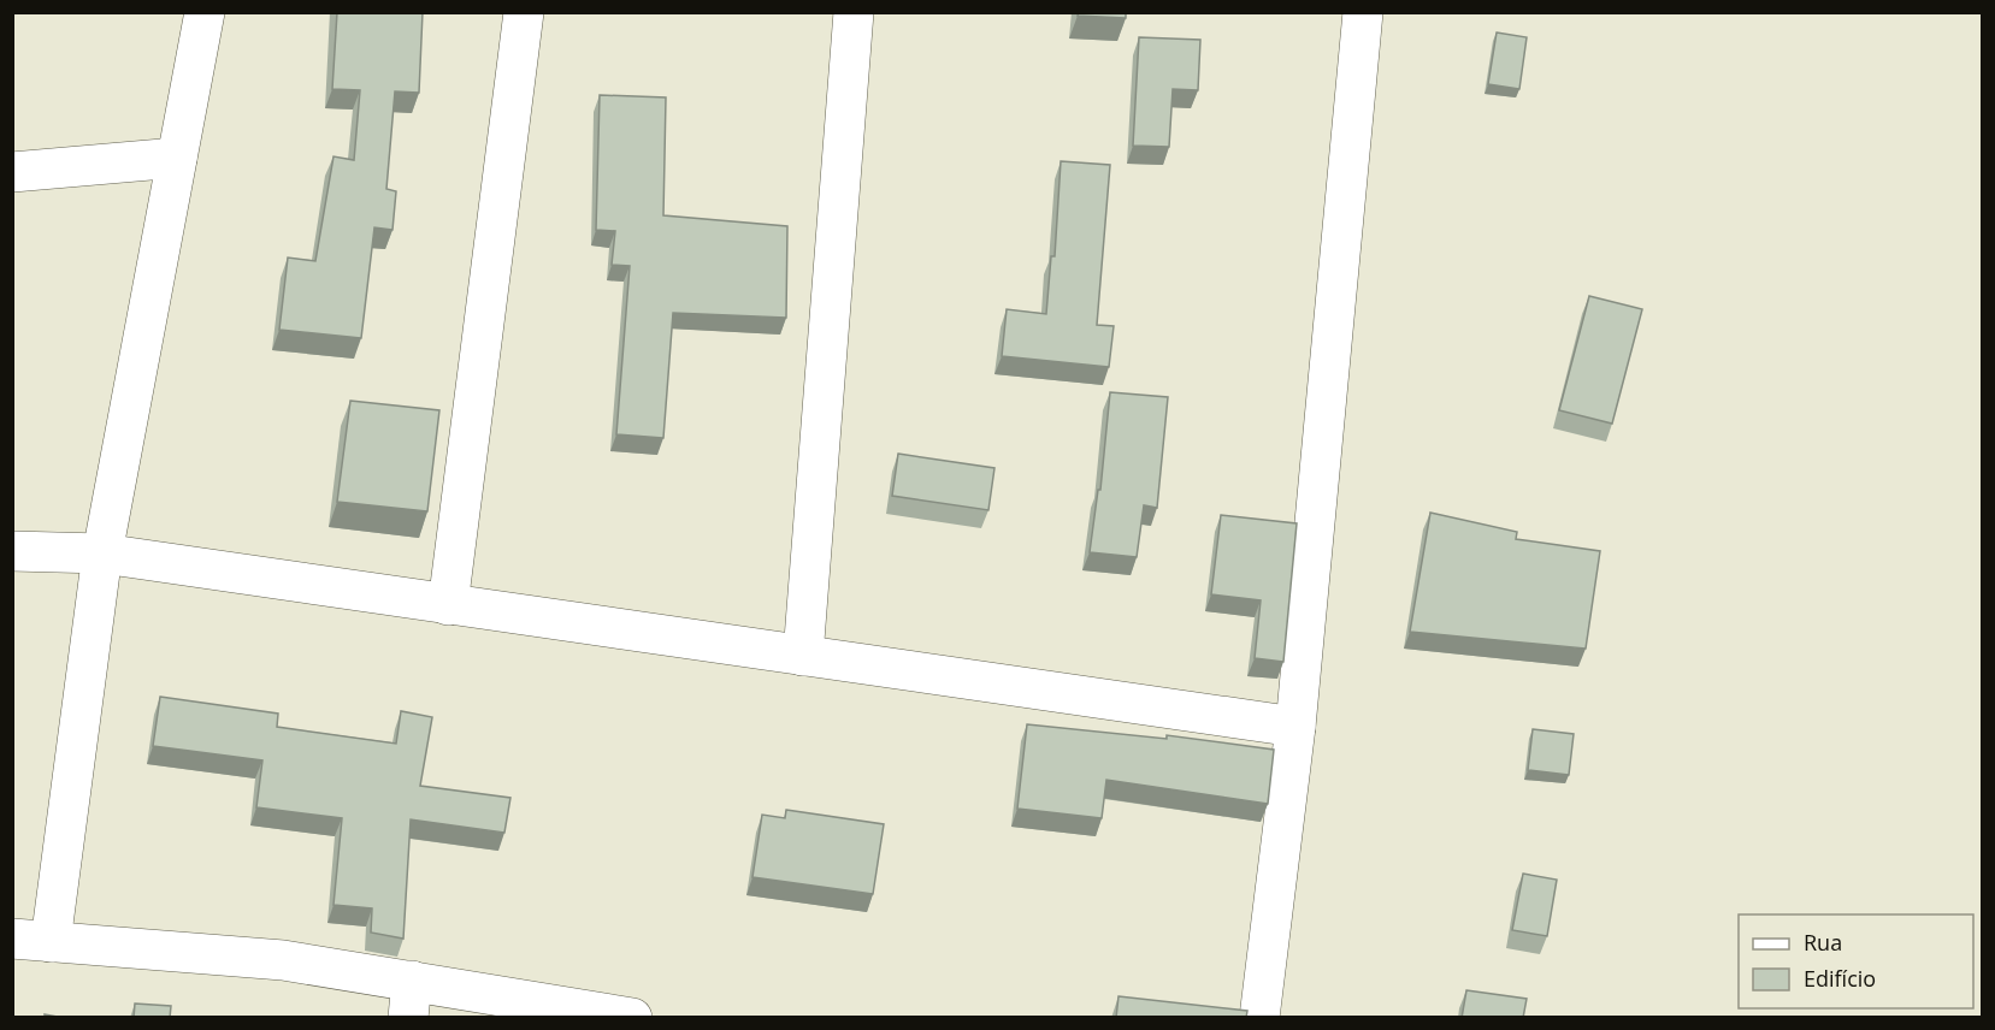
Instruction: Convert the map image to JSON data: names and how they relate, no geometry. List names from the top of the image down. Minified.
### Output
{"legend":["Rua","Edifício"]}
